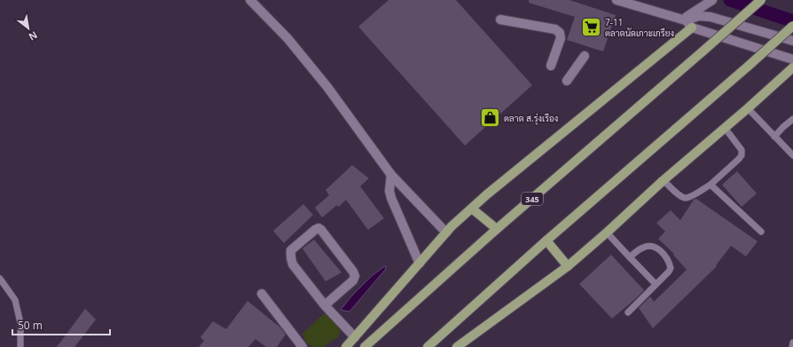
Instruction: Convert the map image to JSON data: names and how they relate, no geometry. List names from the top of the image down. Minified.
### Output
{"streets":{"main road":["345"]},"places":{"supermarket":["7-11 ตลาดนัดเกาะเกรียง"],"shop":["ตลาด ส.รุ่งเรือง"]},"scale_bar":"50 m","north":"bottom right"}
